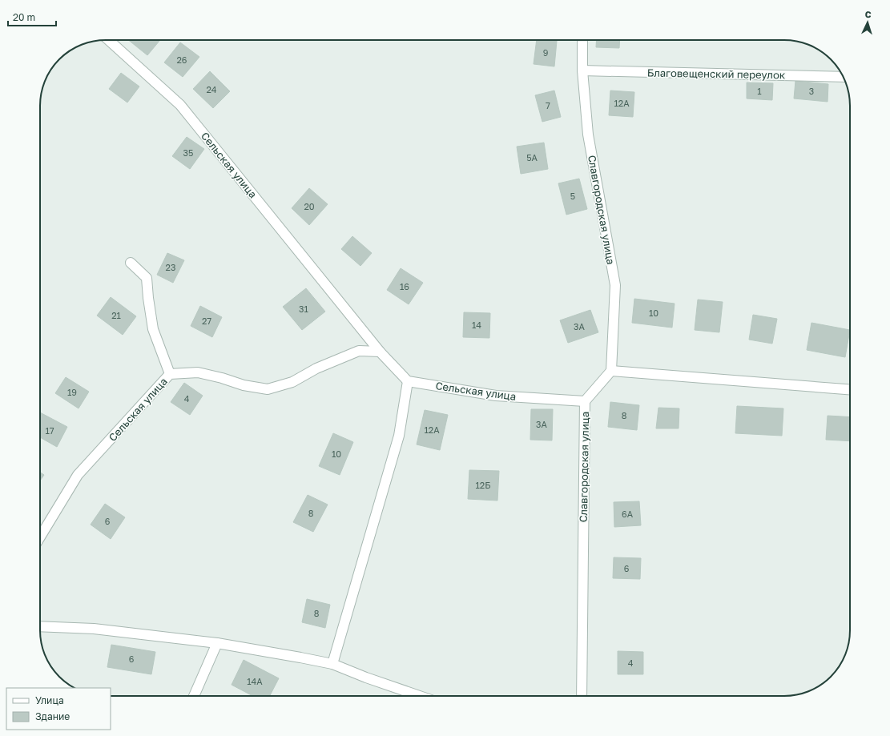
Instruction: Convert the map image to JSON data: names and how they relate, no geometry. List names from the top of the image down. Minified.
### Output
{"streets":{"street":["Благовещенский переулок","Сельская улица","Славгородская улица"]},"crossings":[["Благовещенский переулок","Славгородская улица"],["Сельская улица","Славгородская улица"]],"house_numbers":["9","26","24","1","3","12А","7","35","5А","5","20","23","16","31","10","21","27","14","3А","19","4","8","3А","12А","17","10","12Б","8","6А","6","6","8","6","4","14А"],"legend":["Улица","Здание"],"scale_bar":"20 m","north":"top"}
